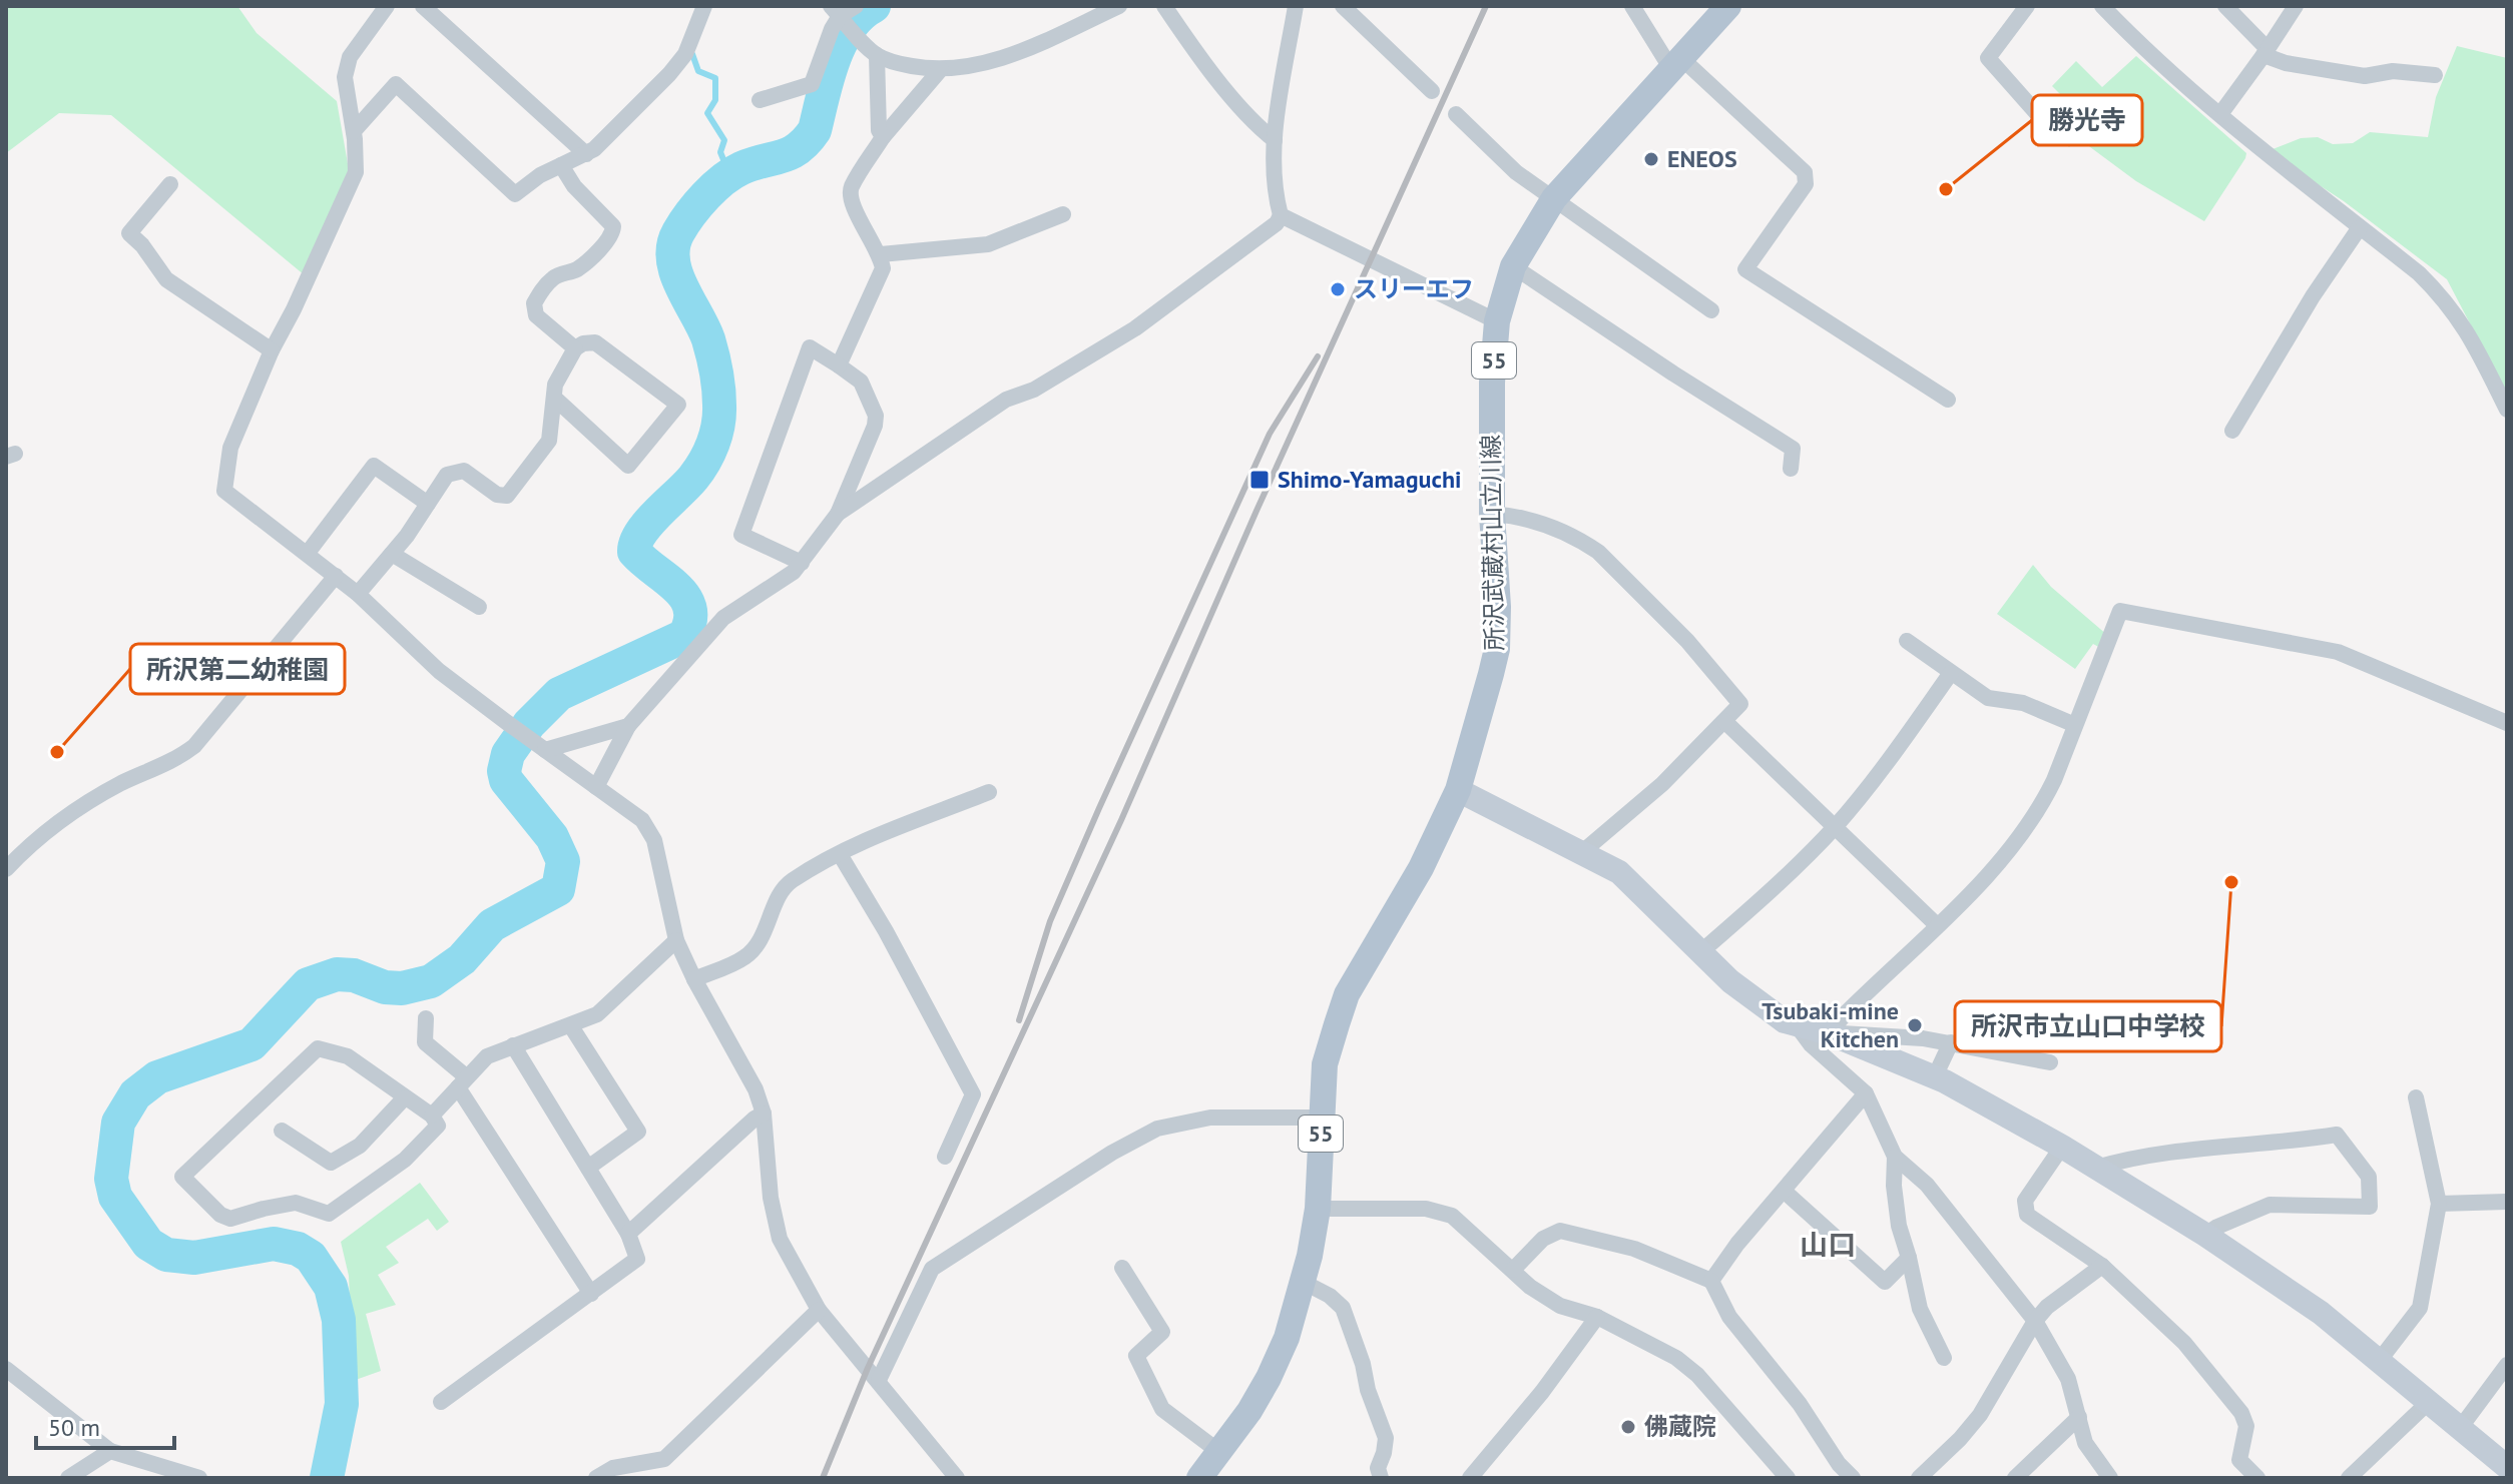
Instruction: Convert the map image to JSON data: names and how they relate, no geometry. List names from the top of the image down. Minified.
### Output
{"streets":{"main road":["55","所沢武蔵村山立川線"]},"districts":["山口"],"places":{"other":["ENEOS","勝光寺","スリーエフ","所沢第二幼稚園","所沢市立山口中学校","Tsubaki-mine Kitchen","佛蔵院"],"transit":["Shimo-Yamaguchi"]},"scale_bar":"50 m"}
